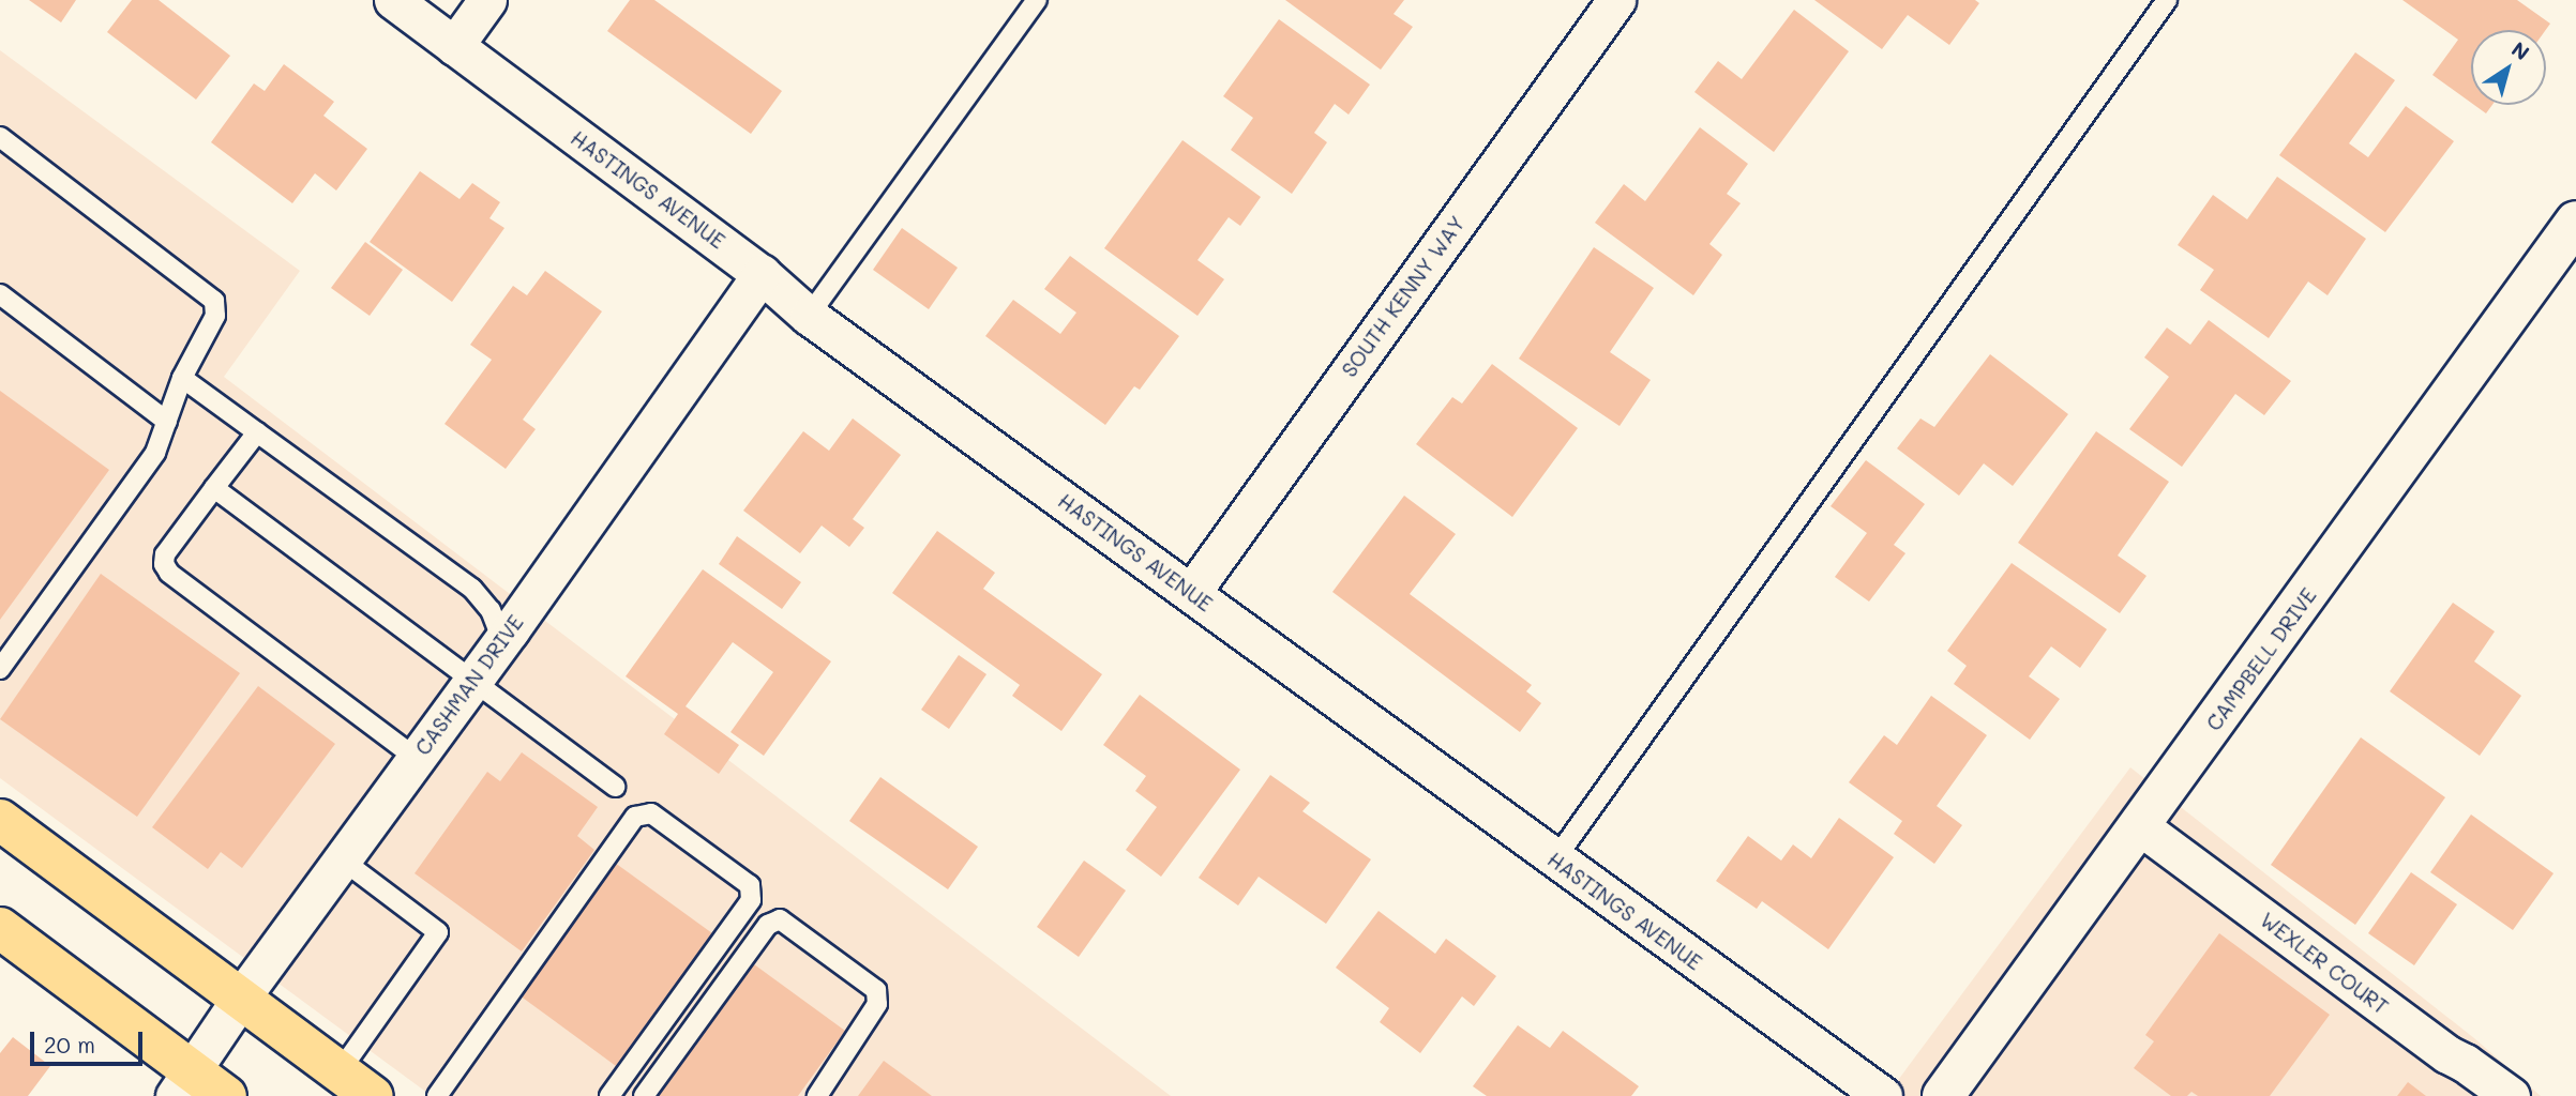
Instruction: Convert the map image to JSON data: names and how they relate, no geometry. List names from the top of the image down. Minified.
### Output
{"streets":{"street":["HASTINGS AVENUE","SOUTH KENNY WAY","CAMPBELL DRIVE","CASHMAN DRIVE","WEXLER COURT"]},"crossings":[["HASTINGS AVENUE","SOUTH KENNY WAY"],["HASTINGS AVENUE","CASHMAN DRIVE"],["CAMPBELL DRIVE","WEXLER COURT"]],"scale_bar":"20 m","north":"top right"}
